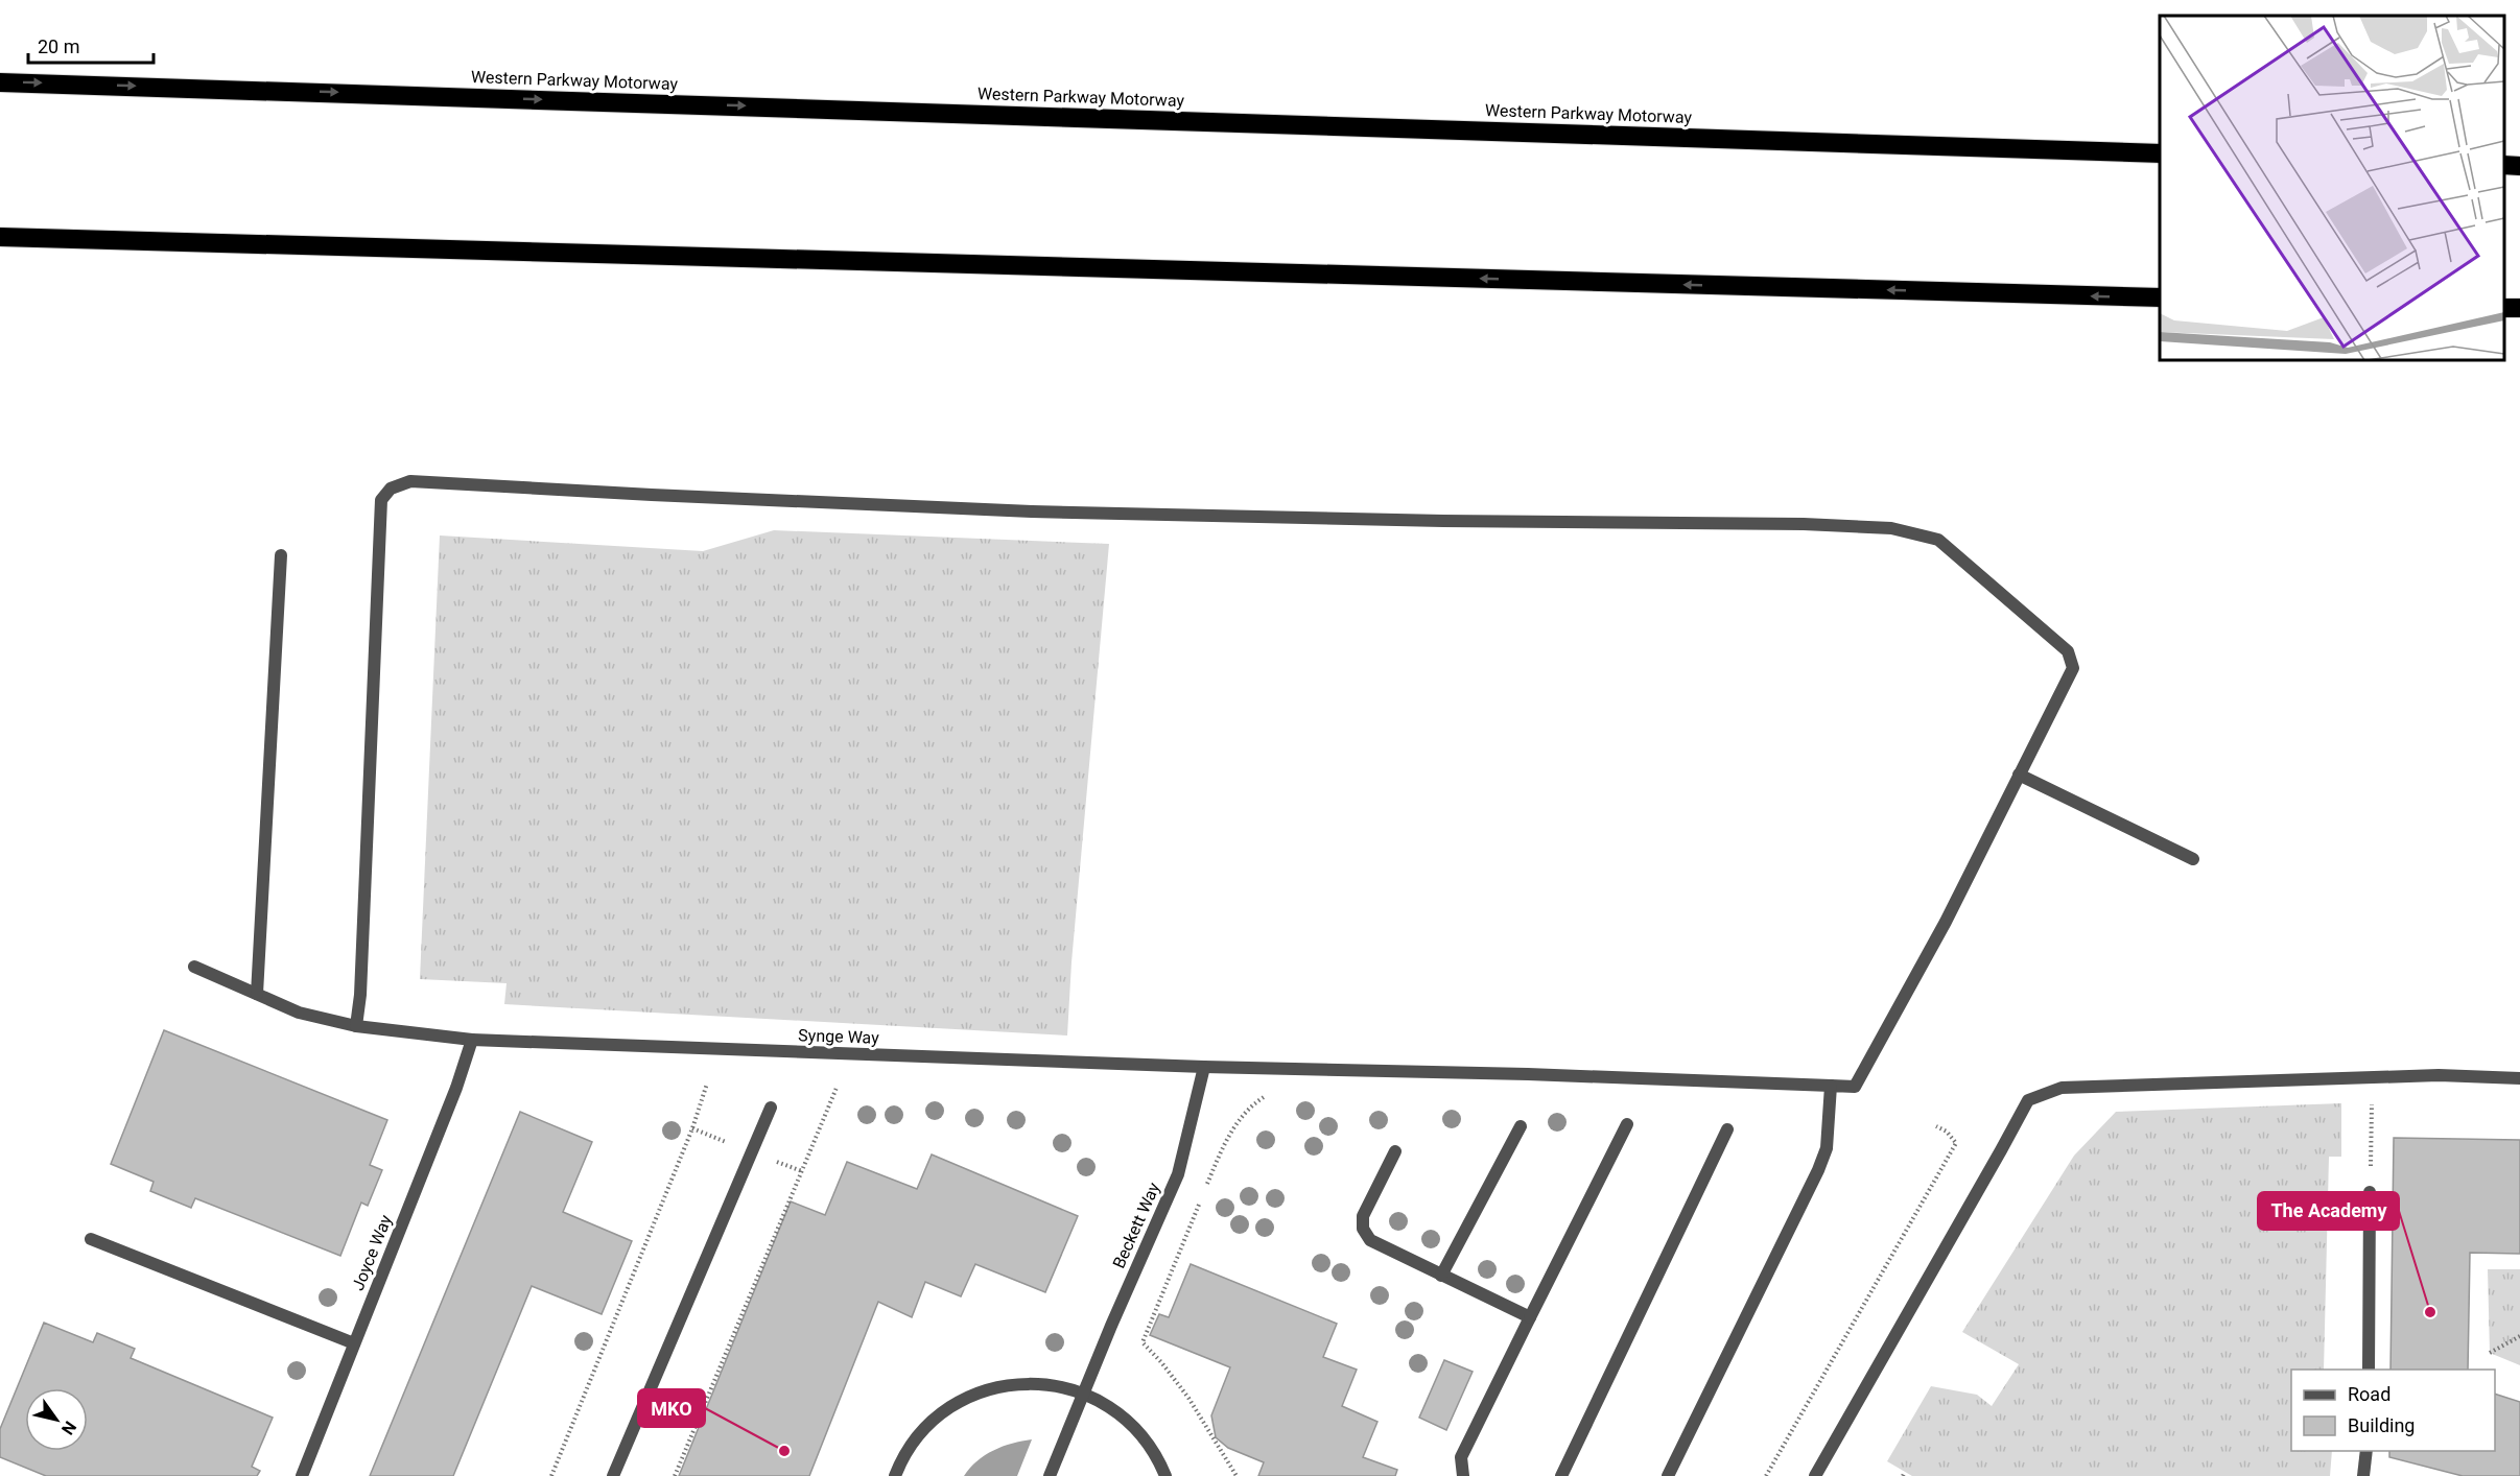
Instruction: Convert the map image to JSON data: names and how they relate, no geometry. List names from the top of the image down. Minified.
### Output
{"streets":{"highway":["Western Parkway Motorway"],"street":["Synge Way","Beckett Way","Joyce Way"]},"crossings":[["Synge Way","Beckett Way"],["Synge Way","Joyce Way"]],"places":["The Academy","MKO"],"legend":["Road","Building"],"scale_bar":"20 m","north":"bottom right"}
